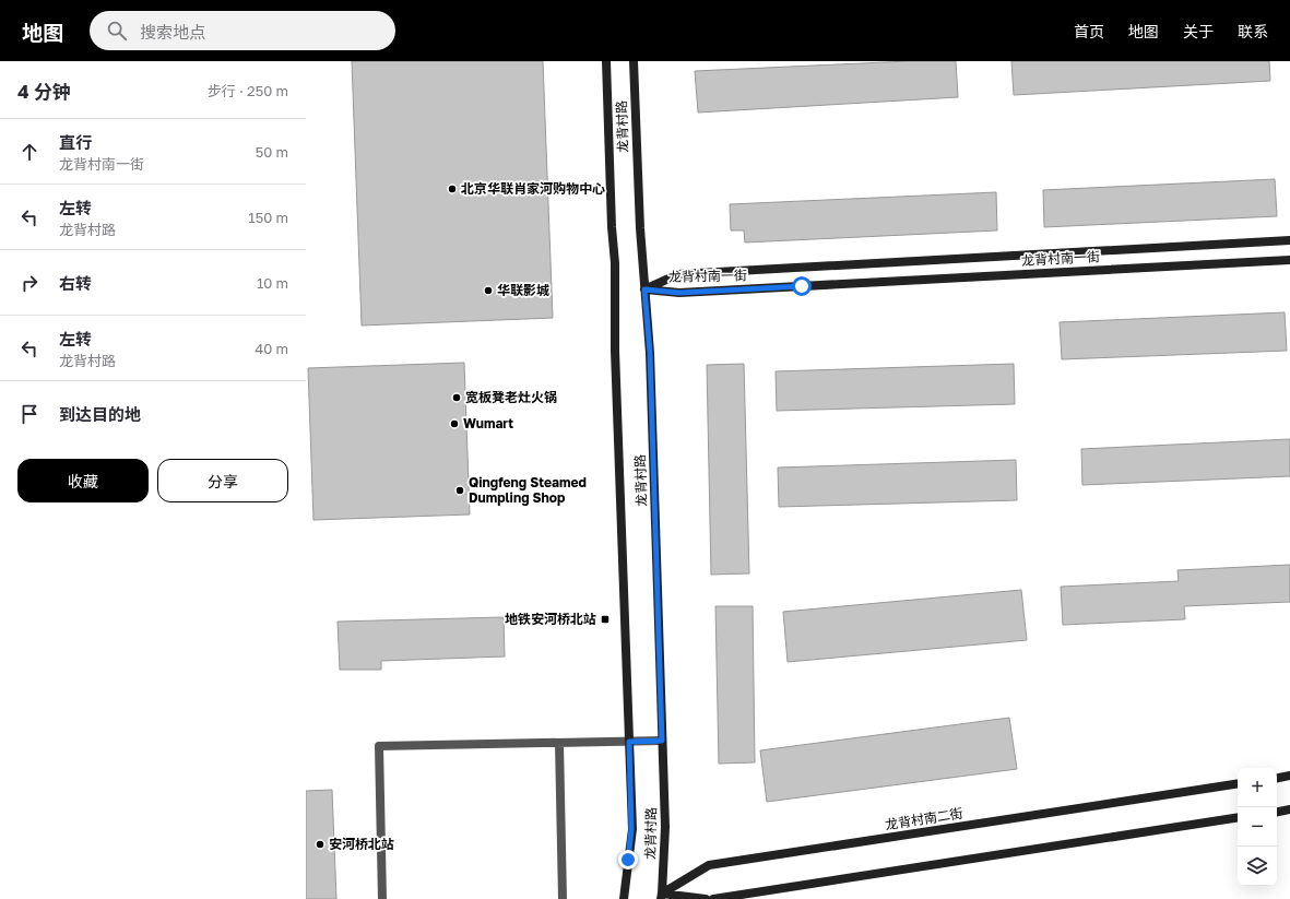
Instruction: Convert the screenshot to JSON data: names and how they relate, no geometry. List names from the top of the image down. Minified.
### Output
{"streets":{"street":["龙背村路","龙背村南一街","龙背村南二街"]},"crossings":[["龙背村路","龙背村南一街"],["龙背村路","龙背村南二街"]],"places":{"other":["北京华联肖家河购物中心","华联影城","宽板凳老灶火锅","Wumart","Qingfeng Steamed Dumpling Shop","安河桥北站"],"transit":["地铁安河桥北站"]},"page":{"header":"地图","search":"搜索地点","nav":["首页","地图","关于","联系"],"heading":["4 分钟","步行 · 250 m"],"list":[["直行","龙背村南一街","50 m"],["左转","龙背村路","150 m"],["右转","10 m"],["左转","龙背村路","40 m"],"到达目的地"],"buttons":["收藏","分享"],"map_buttons":["+","−"]}}
